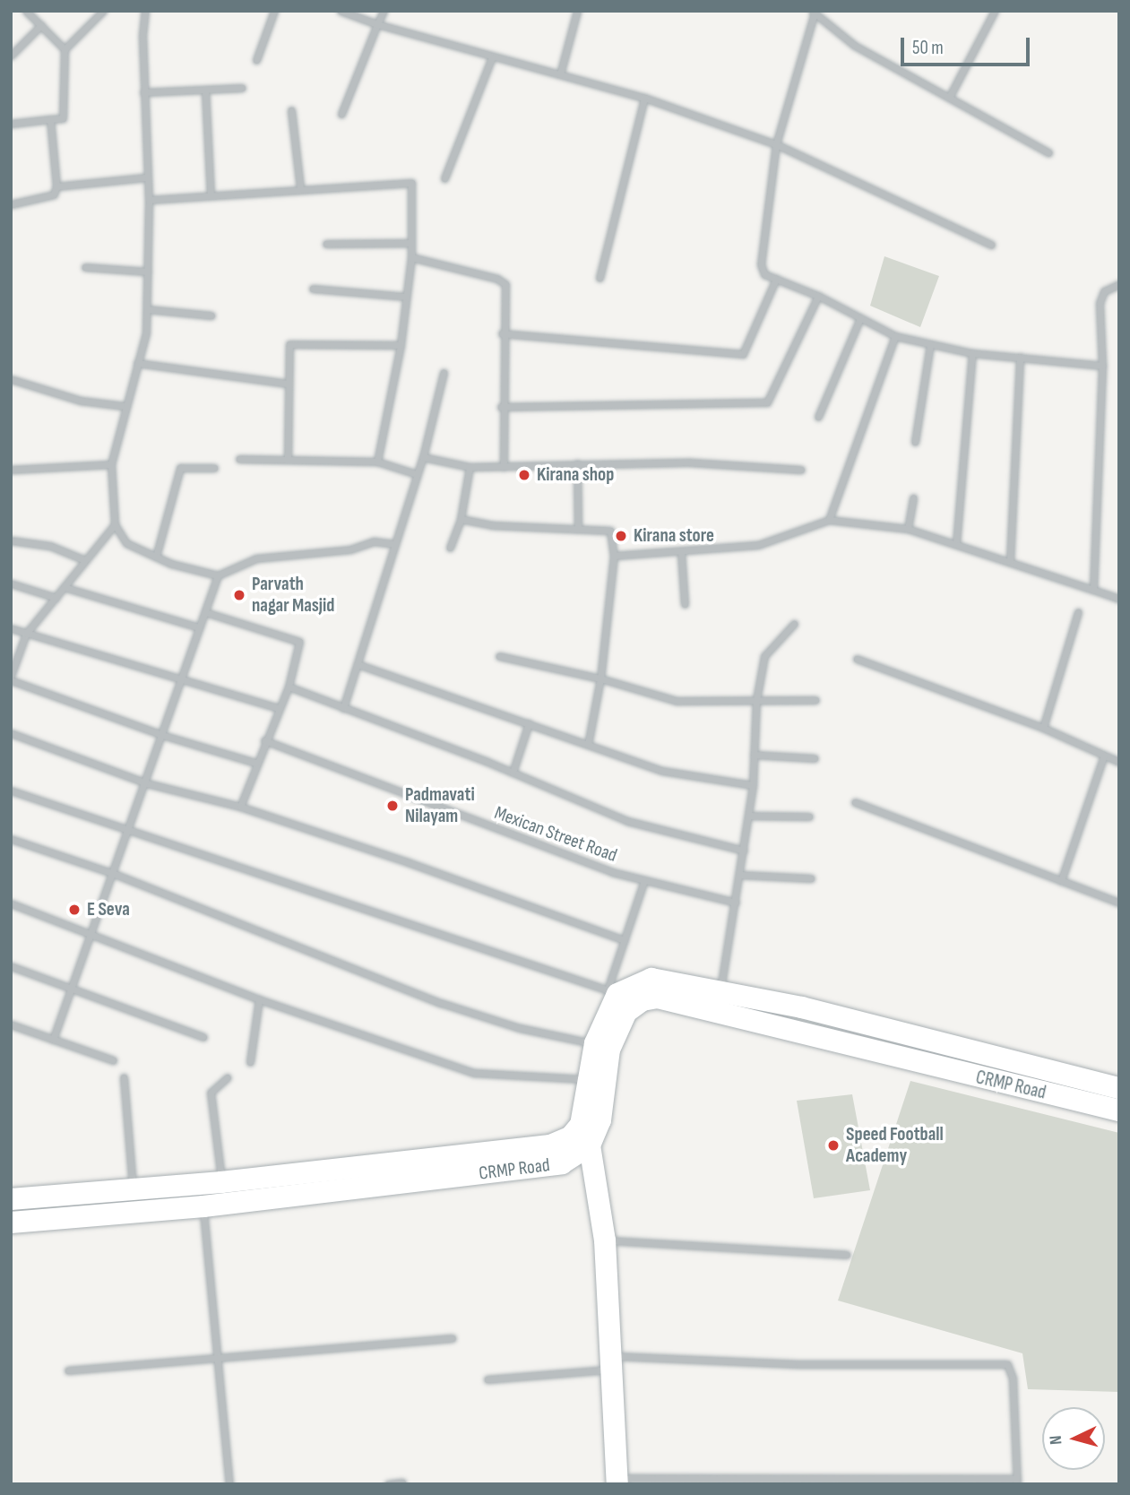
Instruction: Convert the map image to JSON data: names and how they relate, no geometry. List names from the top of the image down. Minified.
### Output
{"streets":{"main road":["CRMP Road"],"street":["Mexican Street Road"]},"places":["Kirana shop","Kirana store","Parvath nagar Masjid","Padmavati Nilayam","E Seva","Speed Football Academy"],"scale_bar":"50 m","north":"left"}
